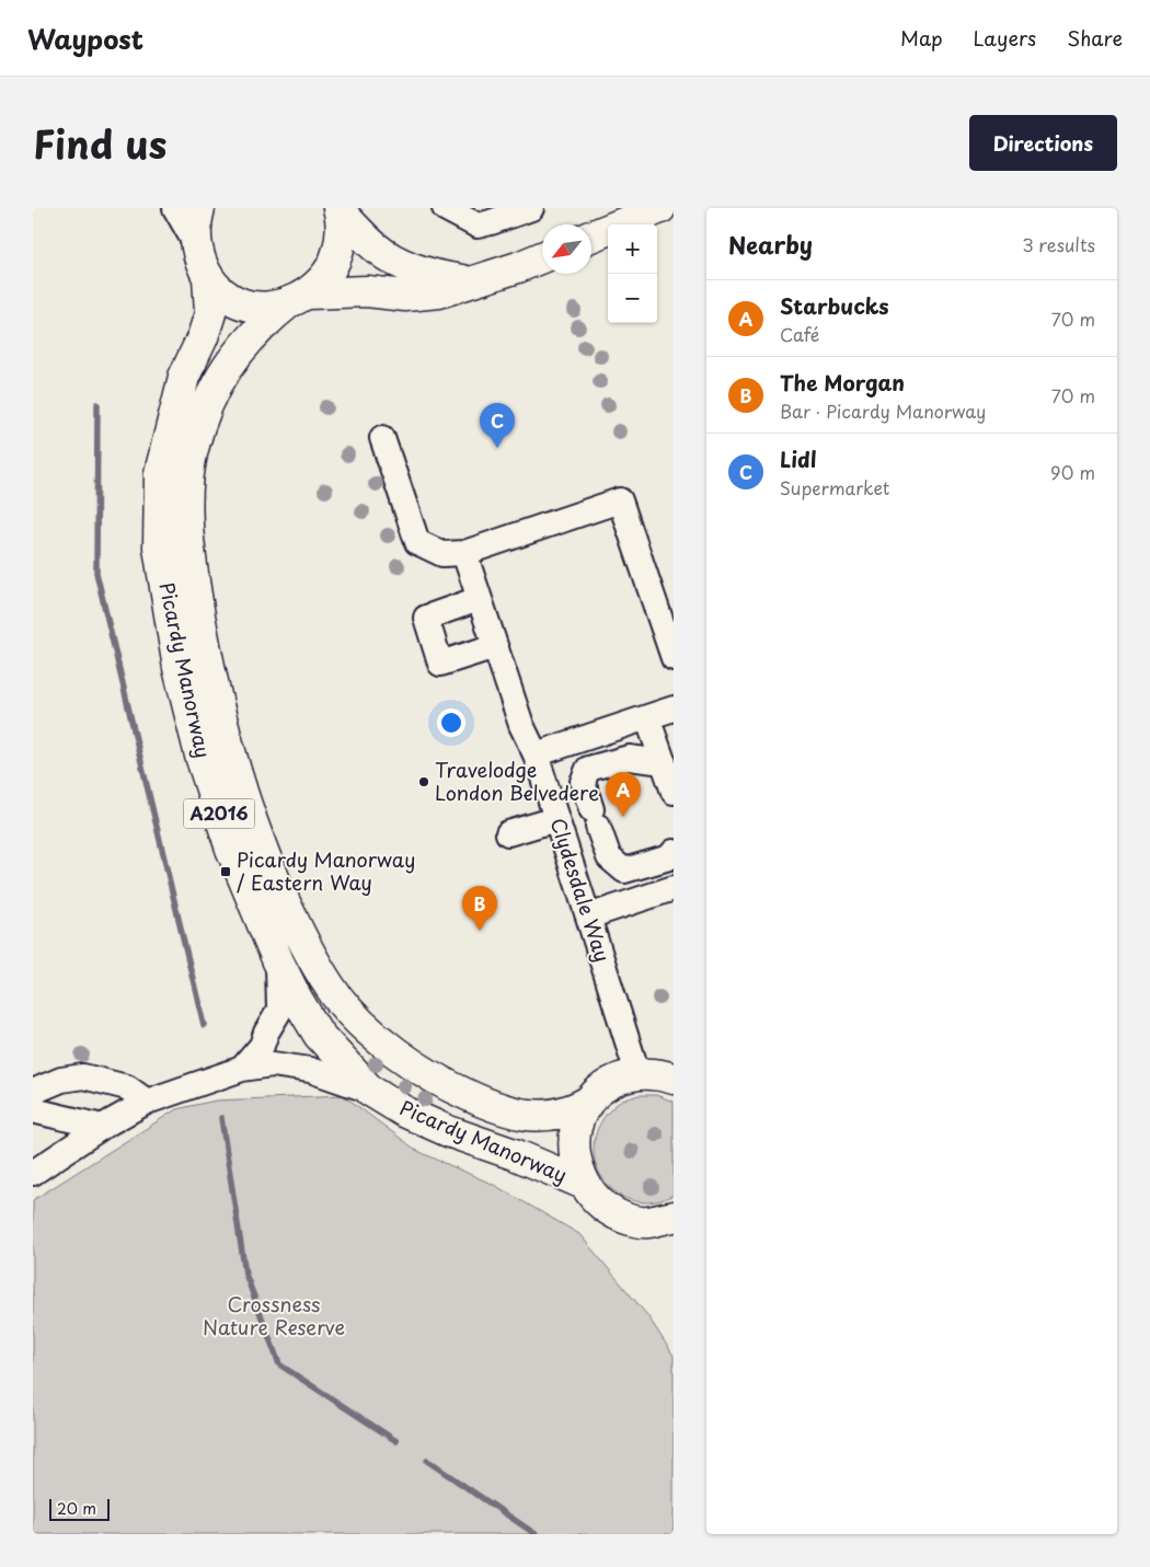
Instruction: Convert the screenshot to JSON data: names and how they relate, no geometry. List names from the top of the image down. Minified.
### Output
{"streets":{"main road":["Picardy Manorway","A2016"],"street":["Clydesdale Way"]},"crossings":[["Picardy Manorway","Clydesdale Way"]],"parks":["Crossness Nature Reserve"],"places":{"other":["Travelodge London Belvedere"],"transit":["Picardy Manorway / Eastern Way"]},"scale_bar":"20 m","north":"bottom left","page":{"header":"Waypost","nav":["Map","Layers","Share"],"title":"Find us","buttons":"Directions","heading":["Nearby","3 results"],"map_buttons":["+","−"],"list":[{"mark":"A","name":"Starbucks","note":"Café","value":"70 m"},{"mark":"B","name":"The Morgan","note":"Bar · Picardy Manorway","value":"70 m"},{"mark":"C","name":"Lidl","note":"Supermarket","value":"90 m"}],"pins":["C","A","B"],"scale":"20 m"}}
